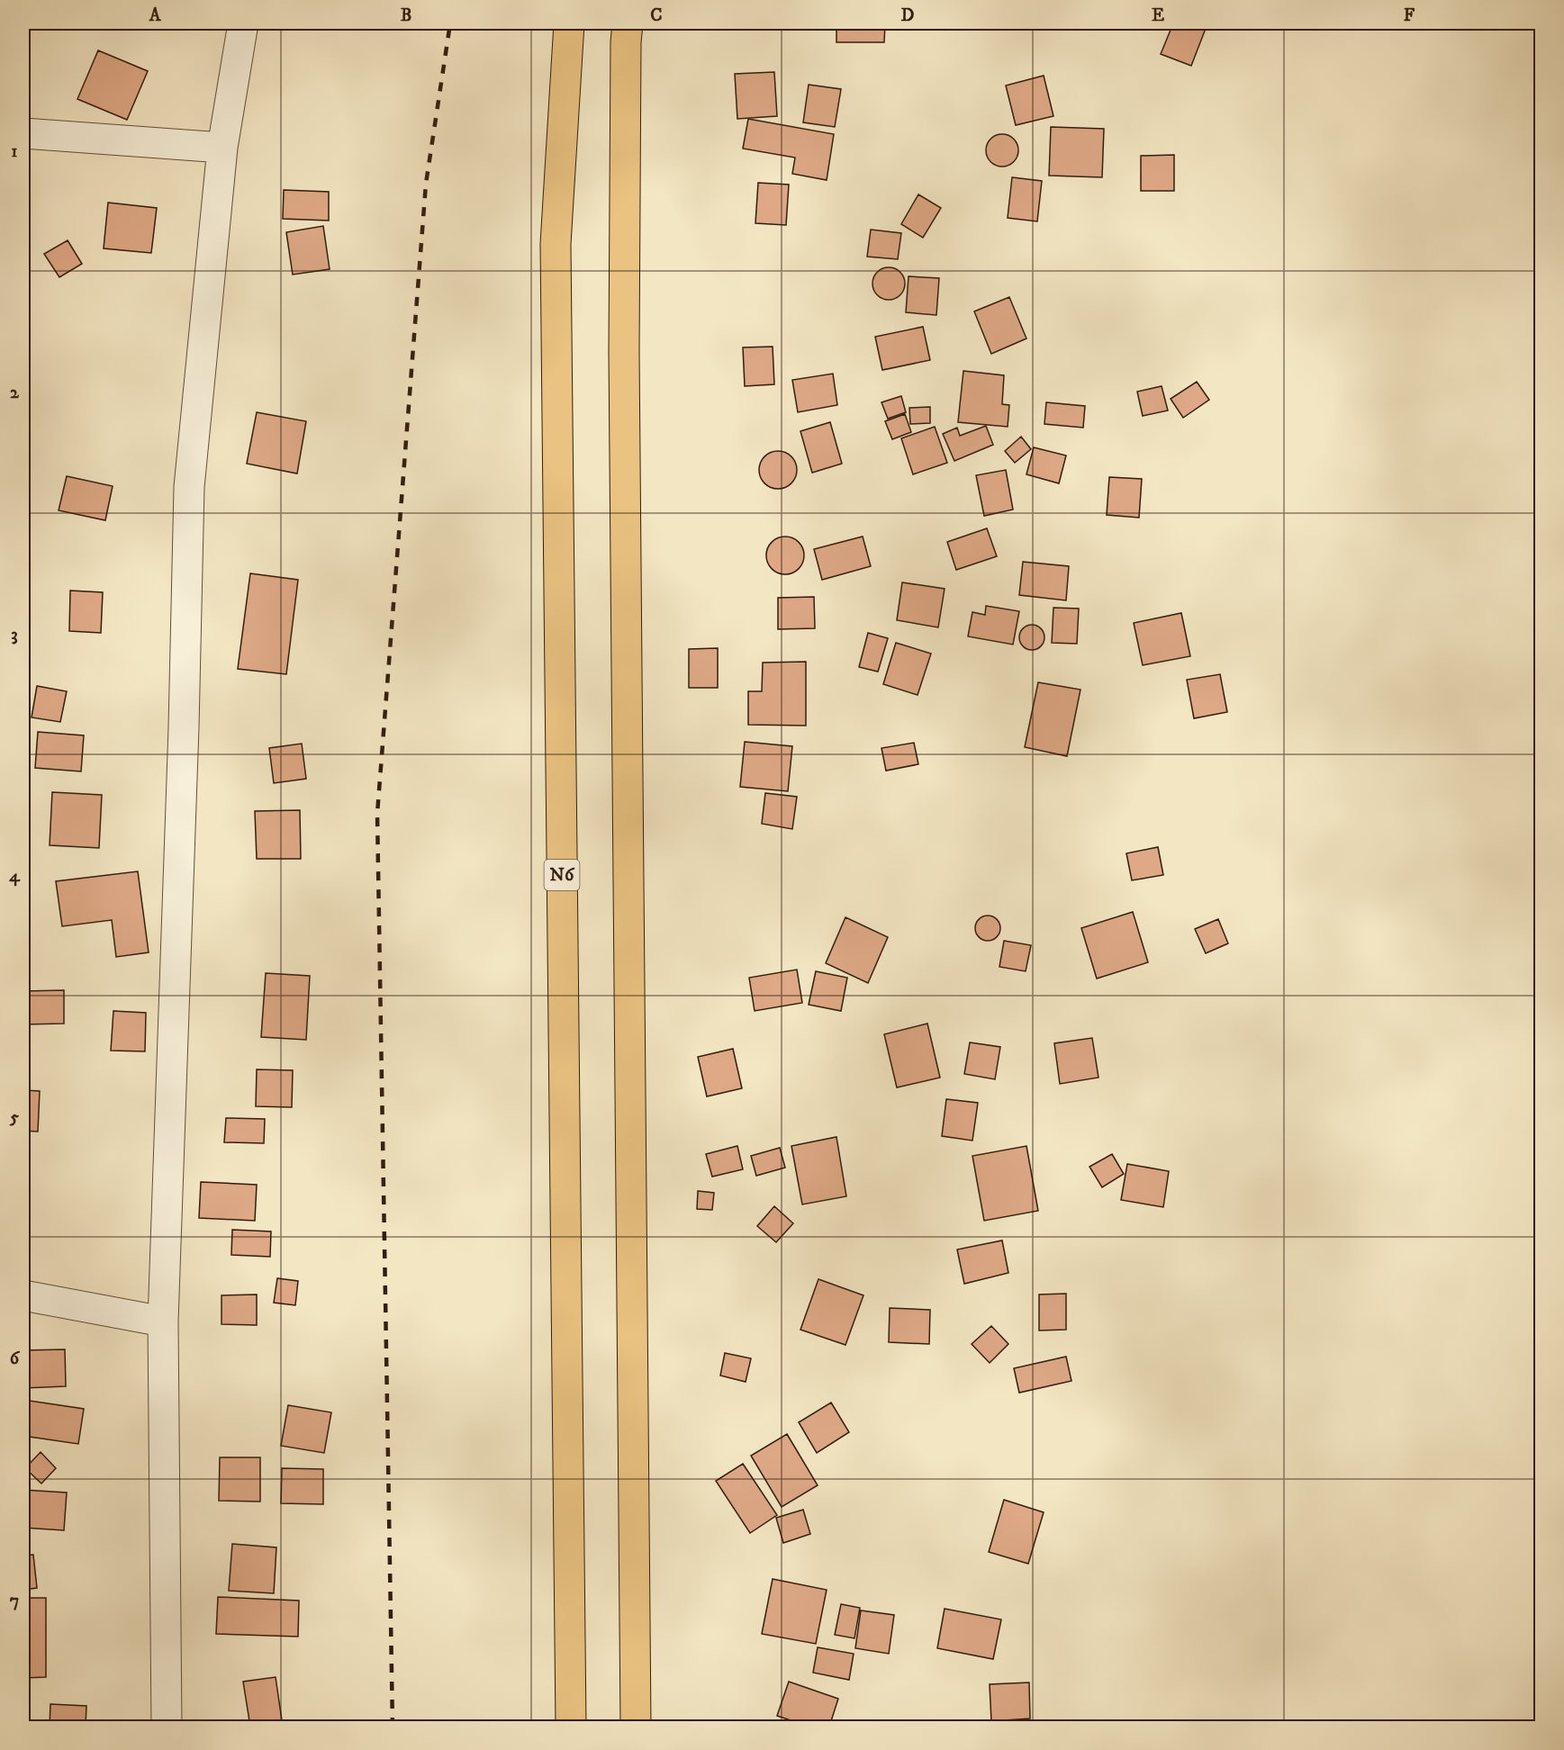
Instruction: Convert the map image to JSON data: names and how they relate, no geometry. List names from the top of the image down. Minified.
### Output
{"streets":{"highway":["N6"]},"grid":{"columns":["A","B","C","D","E","F"],"rows":["1","2","3","4","5","6","7"]}}
